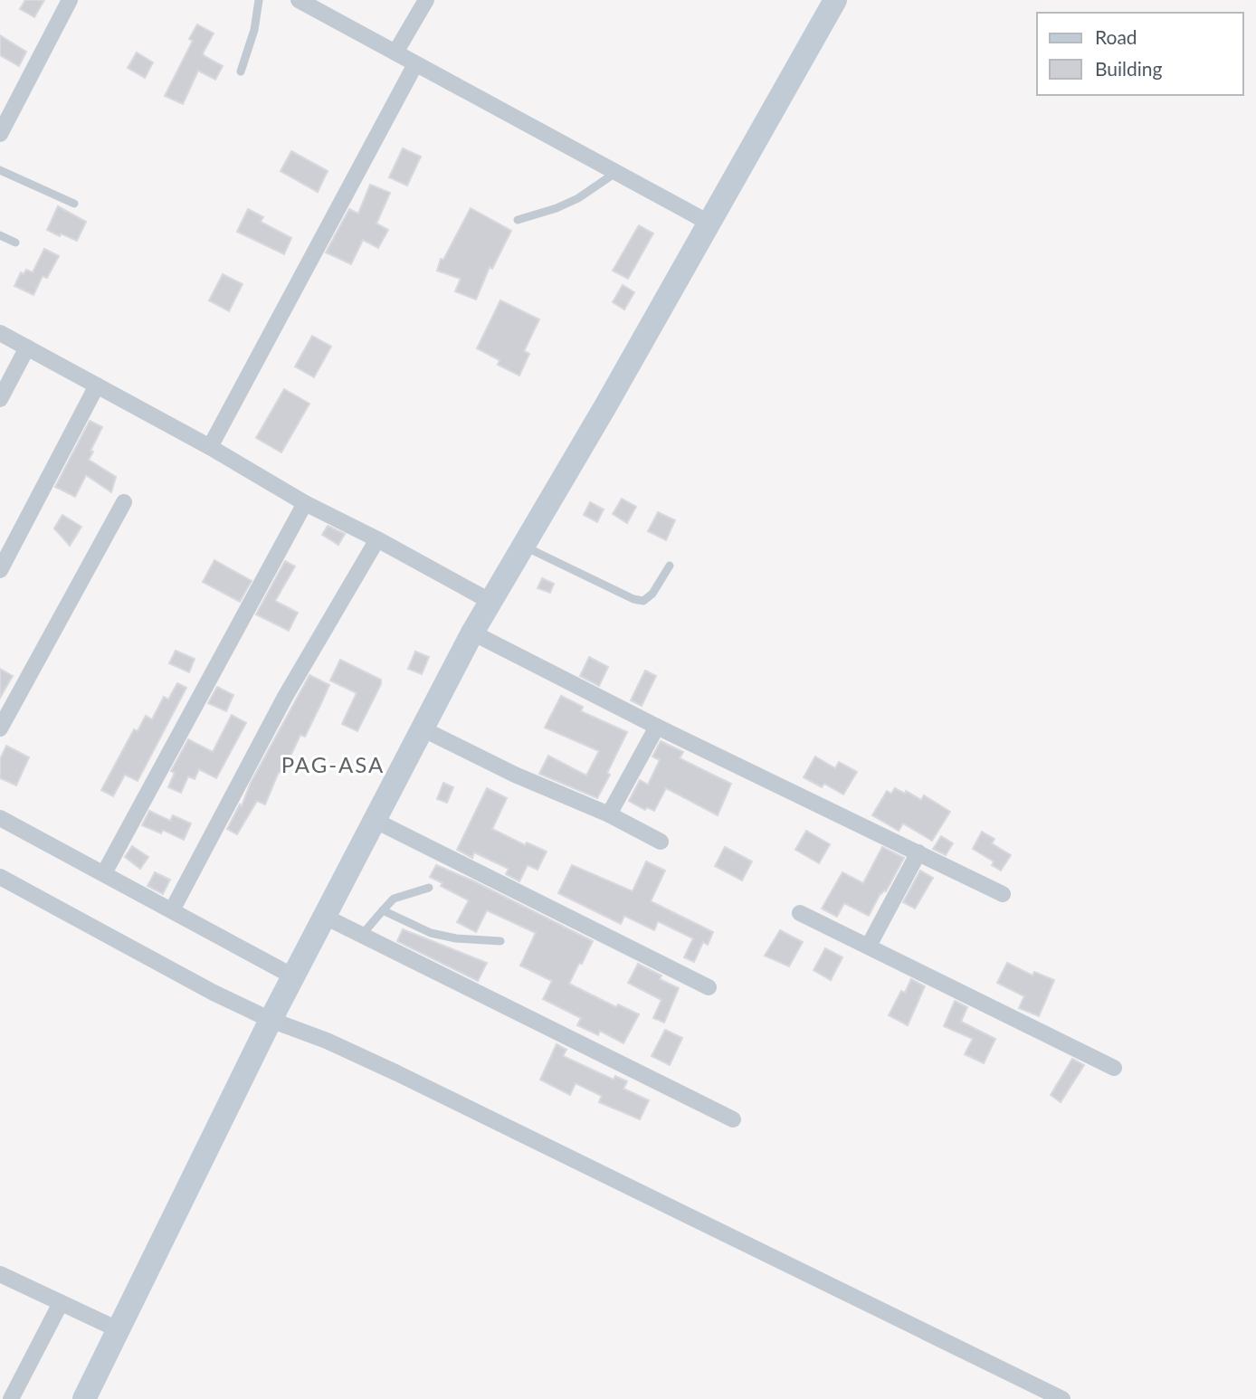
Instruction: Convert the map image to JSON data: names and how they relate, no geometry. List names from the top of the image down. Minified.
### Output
{"districts":["PAG-ASA"],"legend":["Road","Building"]}
